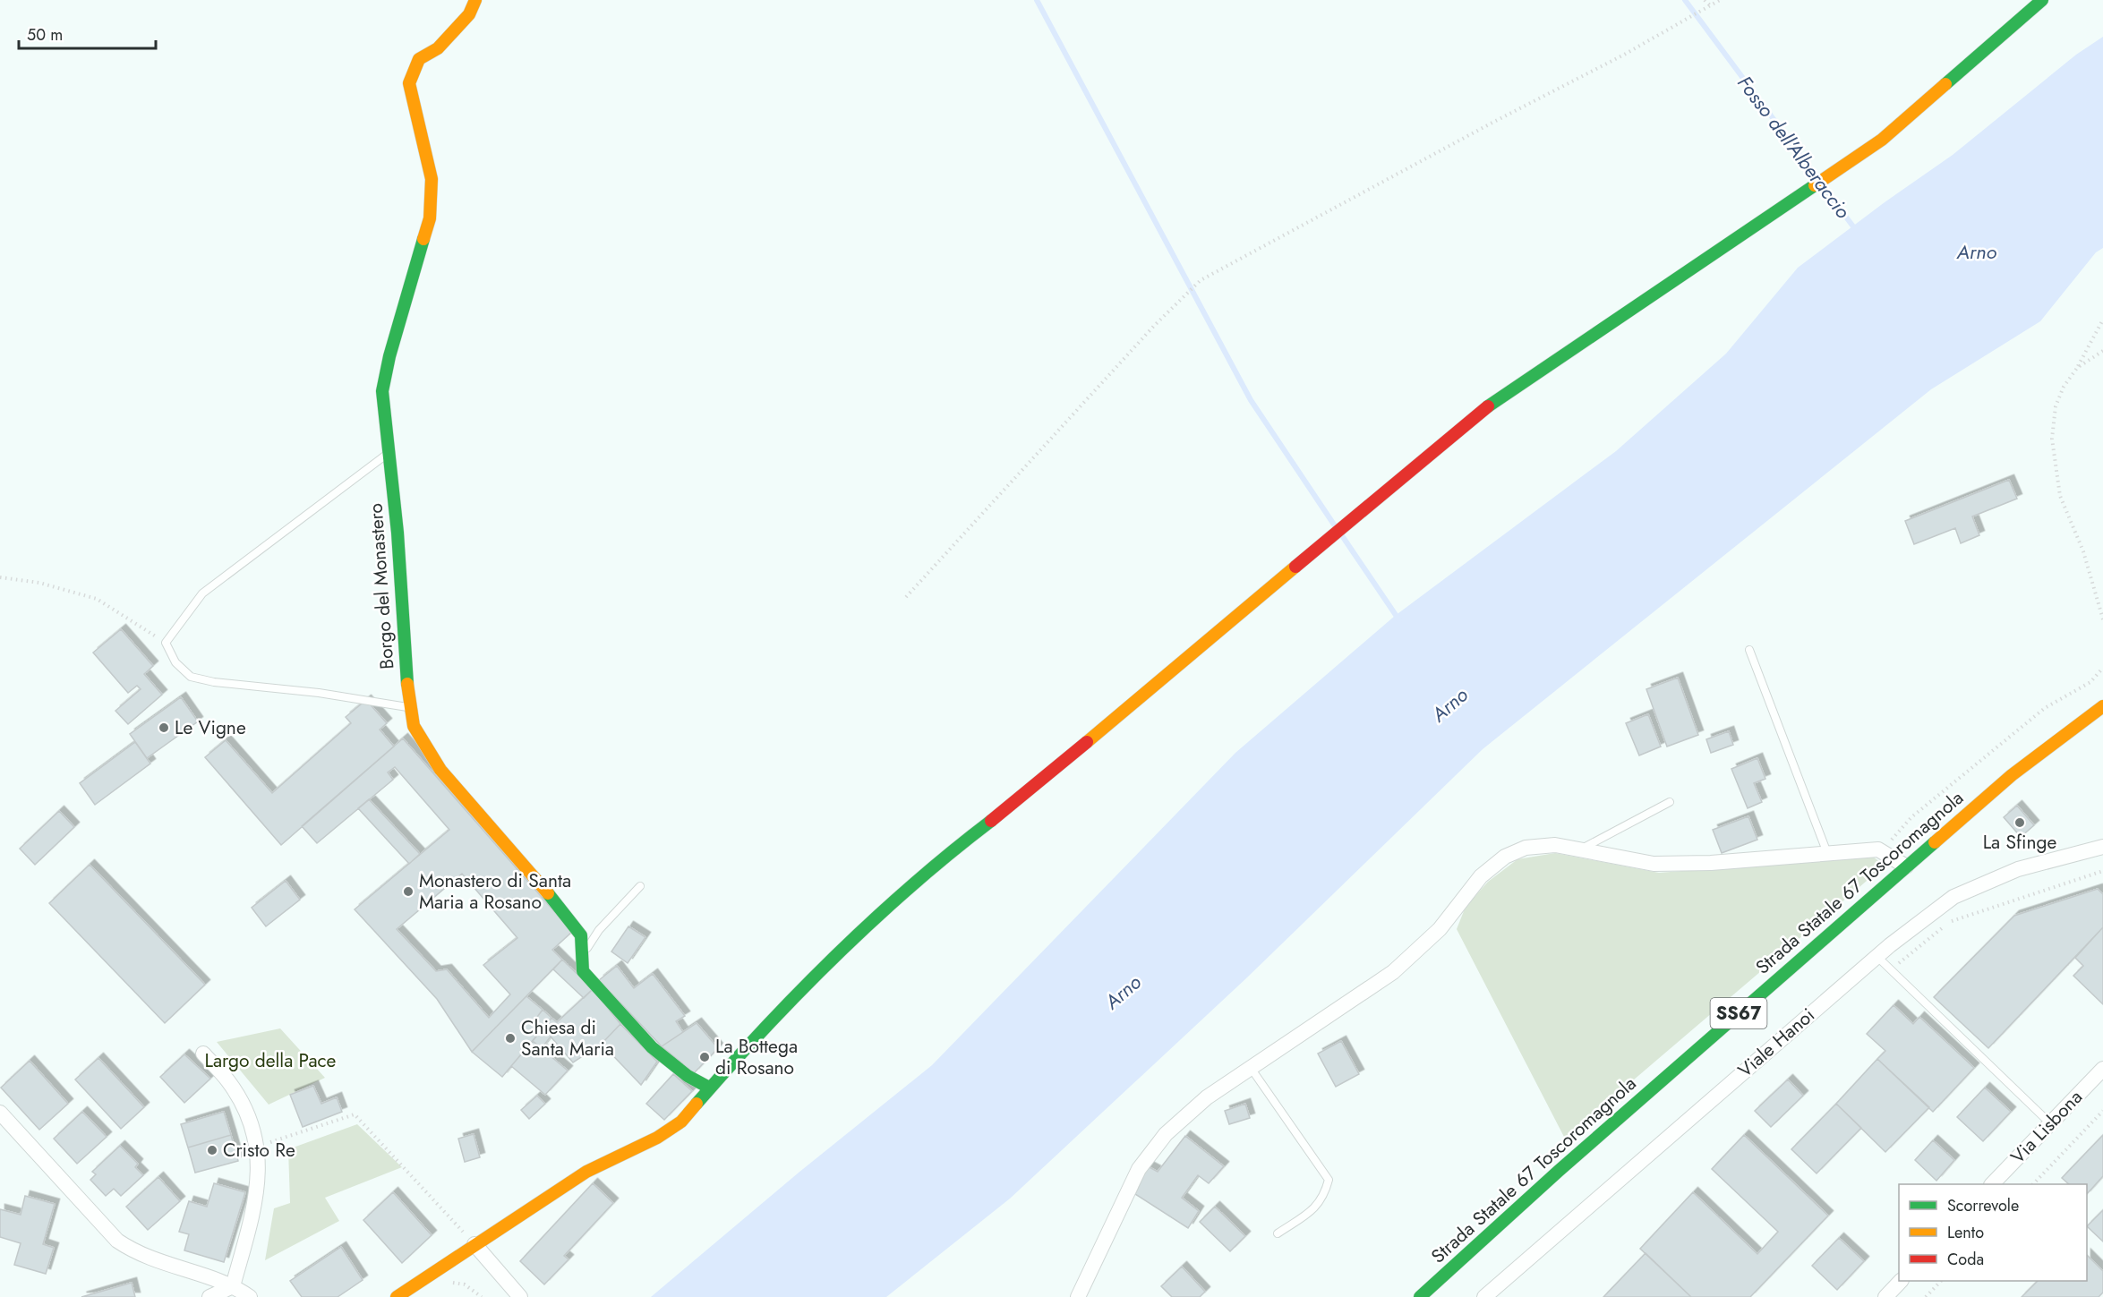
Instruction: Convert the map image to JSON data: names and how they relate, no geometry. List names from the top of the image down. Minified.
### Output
{"streets":{"main road":["Borgo del Monastero","Strada Statale 67 Toscoromagnola","SS67"],"street":["Viale Hanoi","Via Lisbona"]},"water":["Fosso dell'Alberaccio","Arno"],"parks":["Largo della Pace"],"places":["Le Vigne","La Sfinge","Monastero di Santa Maria a Rosano","Chiesa di Santa Maria","La Bottega di Rosano","Cristo Re"],"legend":["Scorrevole","Lento","Coda"],"scale_bar":"50 m"}
